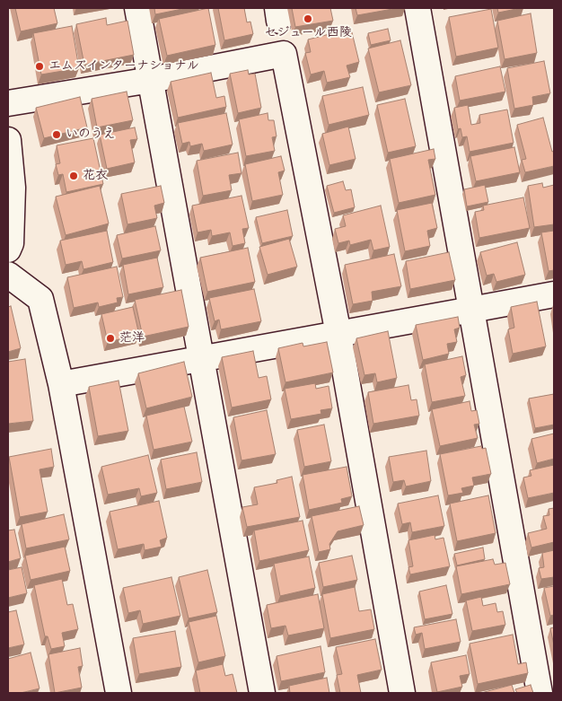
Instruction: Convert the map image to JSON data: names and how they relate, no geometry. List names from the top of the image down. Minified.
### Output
{"places":["セジュール西陵","エムズインターナショナル","いのうえ","花衣","茫洋"]}
